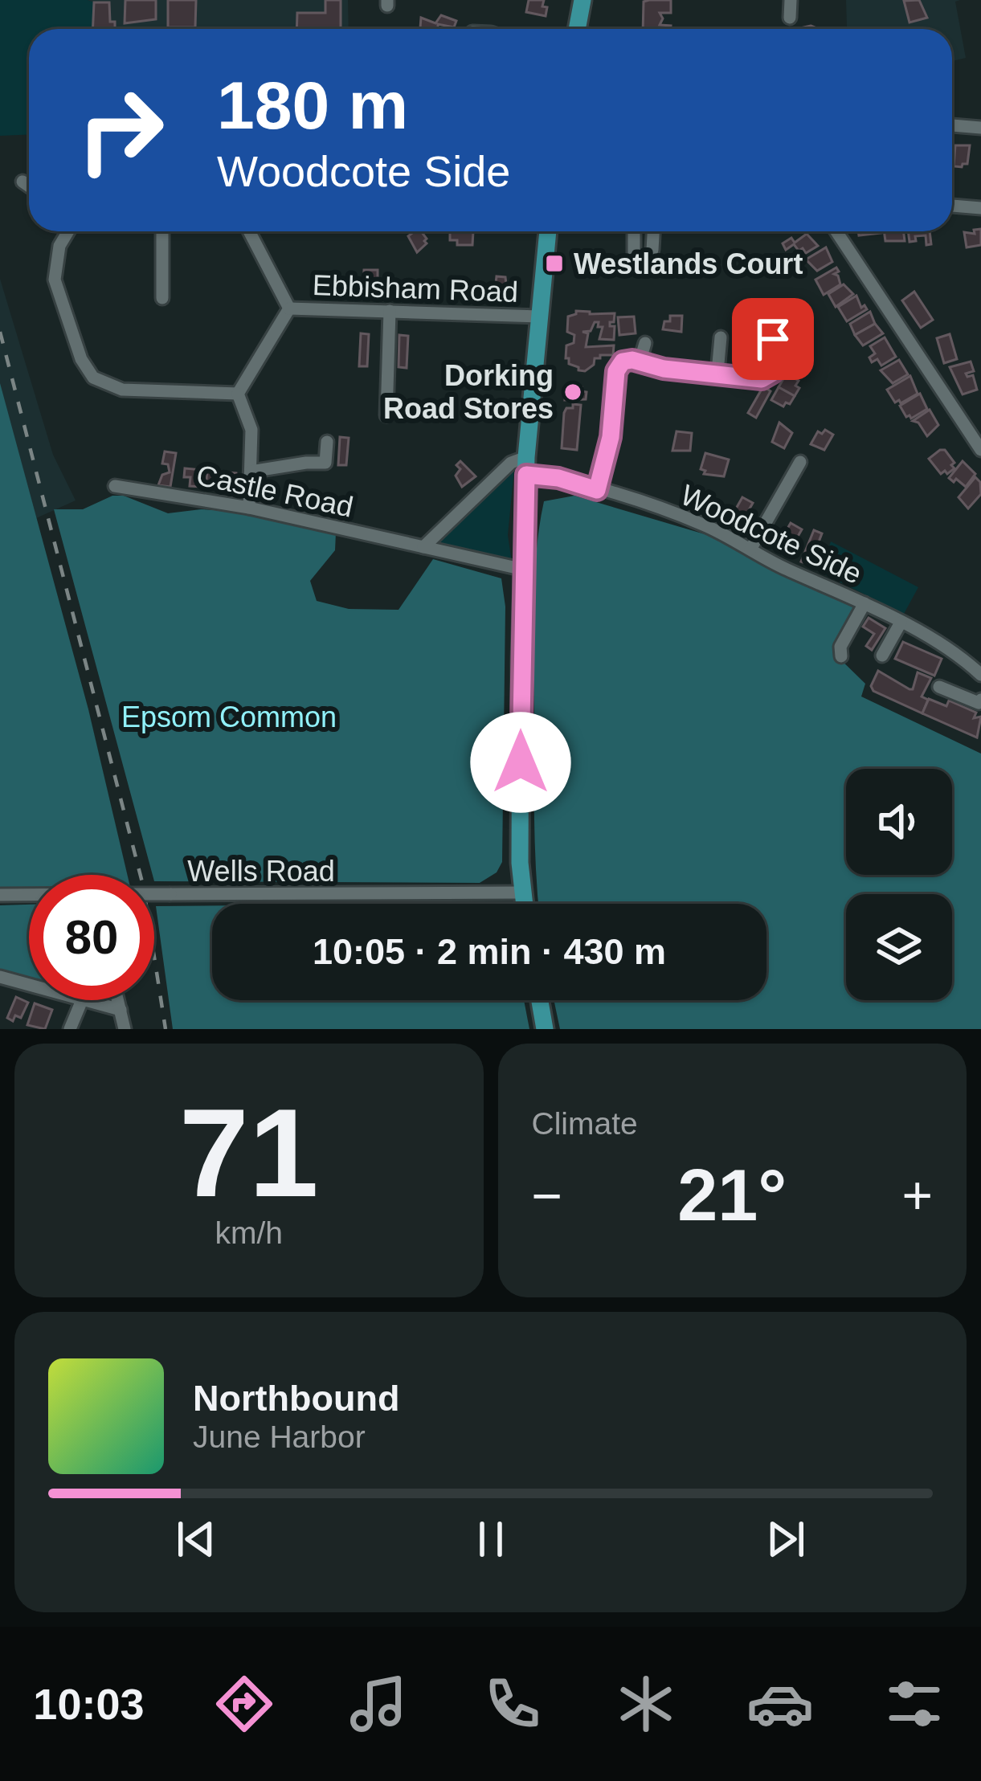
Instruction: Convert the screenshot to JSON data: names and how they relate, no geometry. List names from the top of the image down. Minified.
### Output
{"streets":{"street":["Ebbisham Road","Castle Road","Woodcote Side","Wells Road"]},"parks":["Epsom Common"],"places":{"transit":["Westlands Court"],"other":["Dorking Road Stores"]},"page":{"turn":["180 m","Woodcote Side"],"limit":"80","trip":"10:05 · 2 min · 430 m","tile":[["71","km/h"],"Climate"],"heat":["−","21°","+"],"song":["Northbound","June Harbor"],"tabs":"10:03"}}
